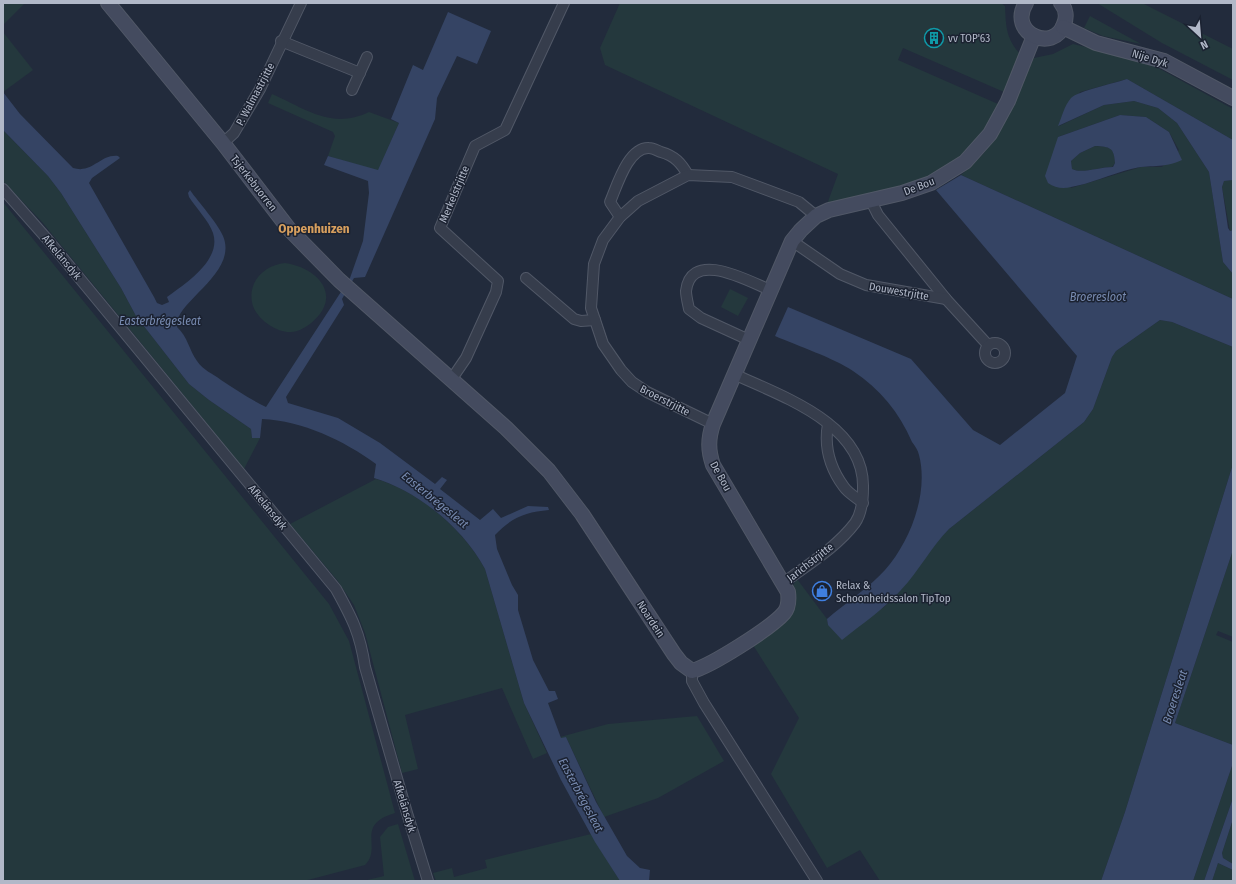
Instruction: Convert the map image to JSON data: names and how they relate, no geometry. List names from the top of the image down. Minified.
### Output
{"streets":{"street":["Nije Dyk","P. Walmastrjitte","Tsjerkebuorren","De Bou","Merkelstrjitte","Afkelânsdyk","Douwestrjitte","Broerstrjitte","Jarichstrjitte","Noardein"]},"crossings":[["P. Walmastrjitte","Tsjerkebuorren"],["Tsjerkebuorren","Merkelstrjitte"],["Tsjerkebuorren","Noardein"],["De Bou","Douwestrjitte"],["De Bou","Broerstrjitte"],["De Bou","Jarichstrjitte"],["Merkelstrjitte","Noardein"],["Jarichstrjitte","Noardein"]],"districts":["Oppenhuizen"],"water":["Broeresloot","Easterbrégesleat","Broeresleat"],"places":{"building":["vv TOP'63"],"shop":["Relax & Schoonheidssalon TipTop"]},"north":"bottom right"}
